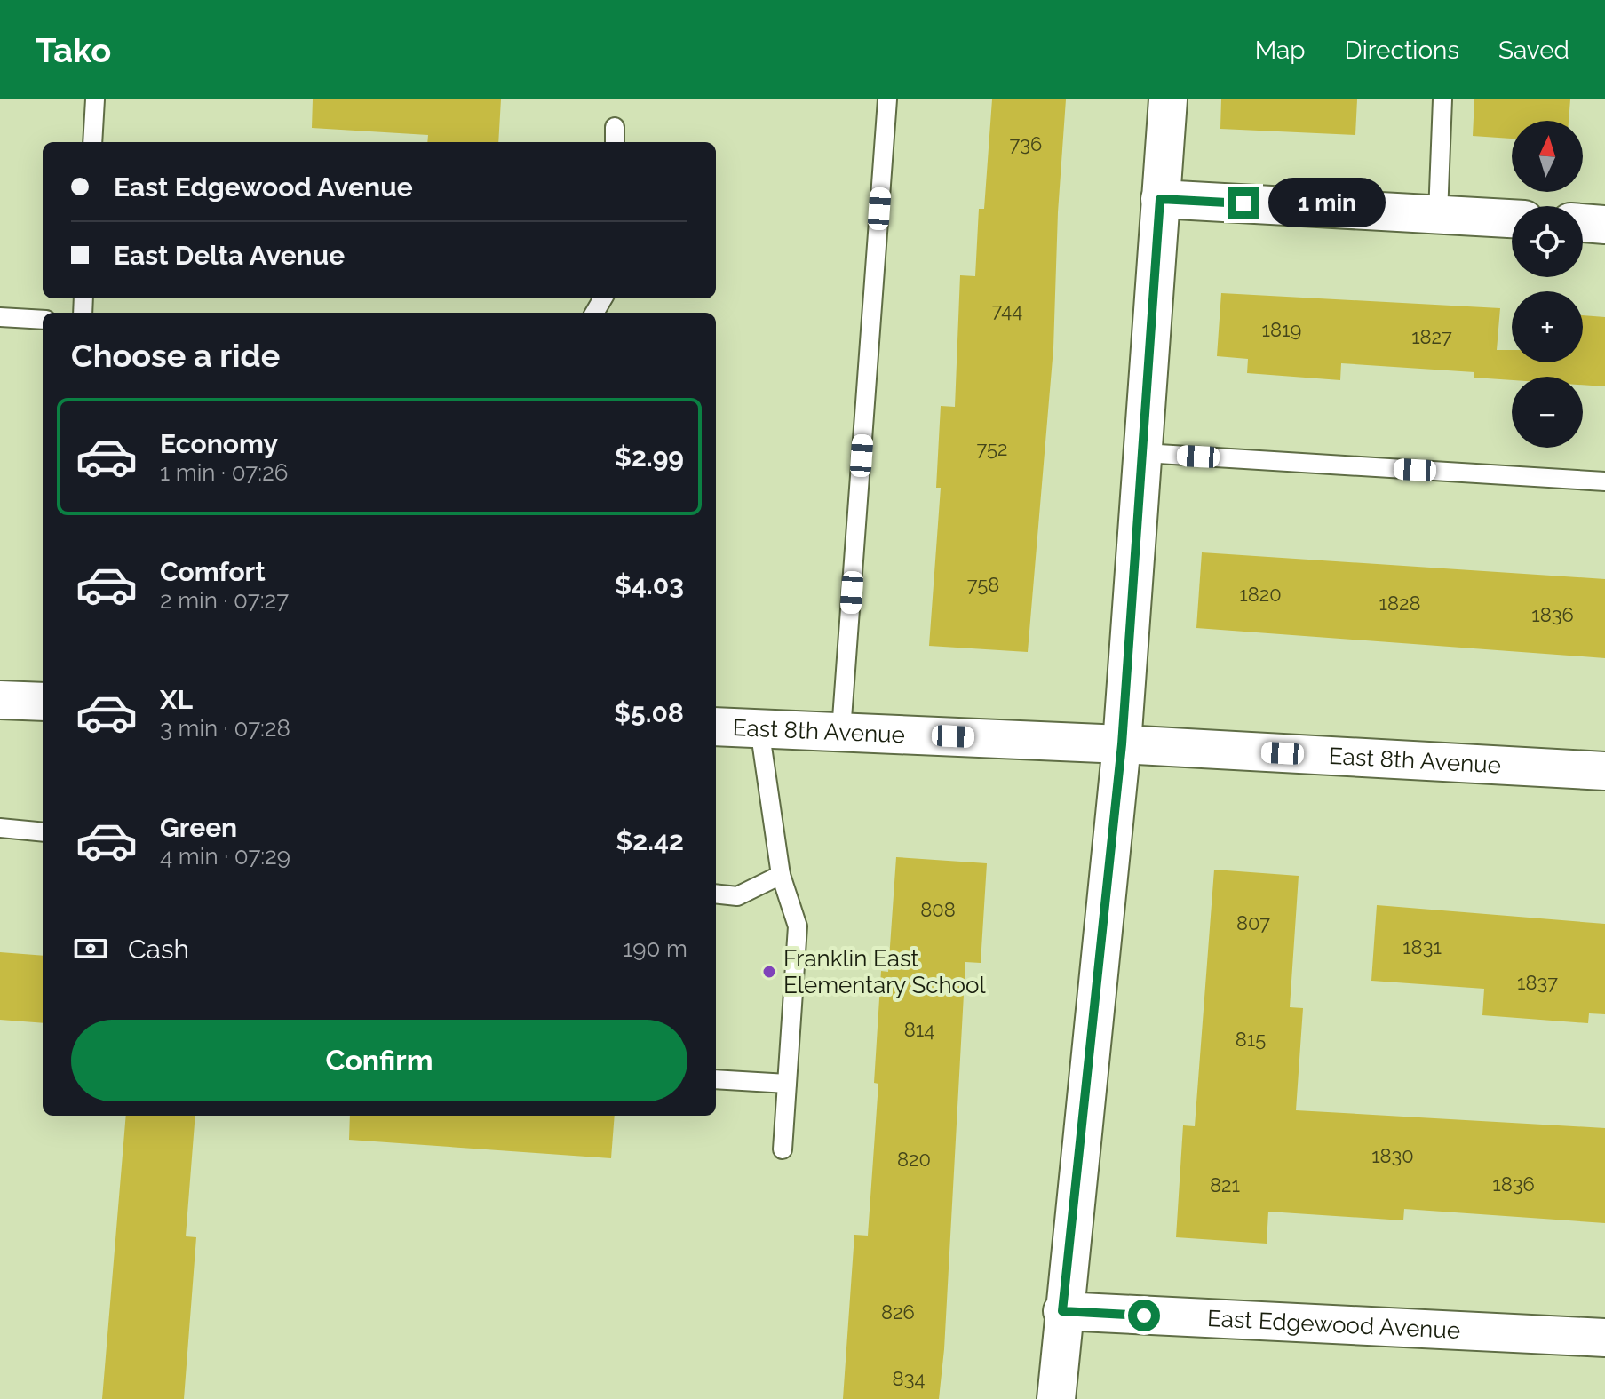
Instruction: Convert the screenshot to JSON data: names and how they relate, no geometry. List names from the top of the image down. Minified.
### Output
{"streets":{"street":["East 8th Avenue","East Edgewood Avenue"]},"places":["Franklin East Elementary School"],"house_numbers":["736","744","1819","1827","752","758","1820","1828","1836","808","807","1831","1837","814","815","1830","820","1836","821","826","834"],"north":"top","page":{"header":"Tako","nav":["Map","Directions","Saved"],"map_buttons":["+","−"],"banner":["East Edgewood Avenue","East Delta Avenue"],"bubble":"1 min","heading":"Choose a ride","list":[{"name":"Economy","note":"1 min · 07:26","value":"$2.99"},{"name":"Comfort","note":"2 min · 07:27","value":"$4.03"},{"name":"XL","note":"3 min · 07:28","value":"$5.08"},{"name":"Green","note":"4 min · 07:29","value":"$2.42"}],"pay":["Cash","190 m"],"buttons":"Confirm"}}
